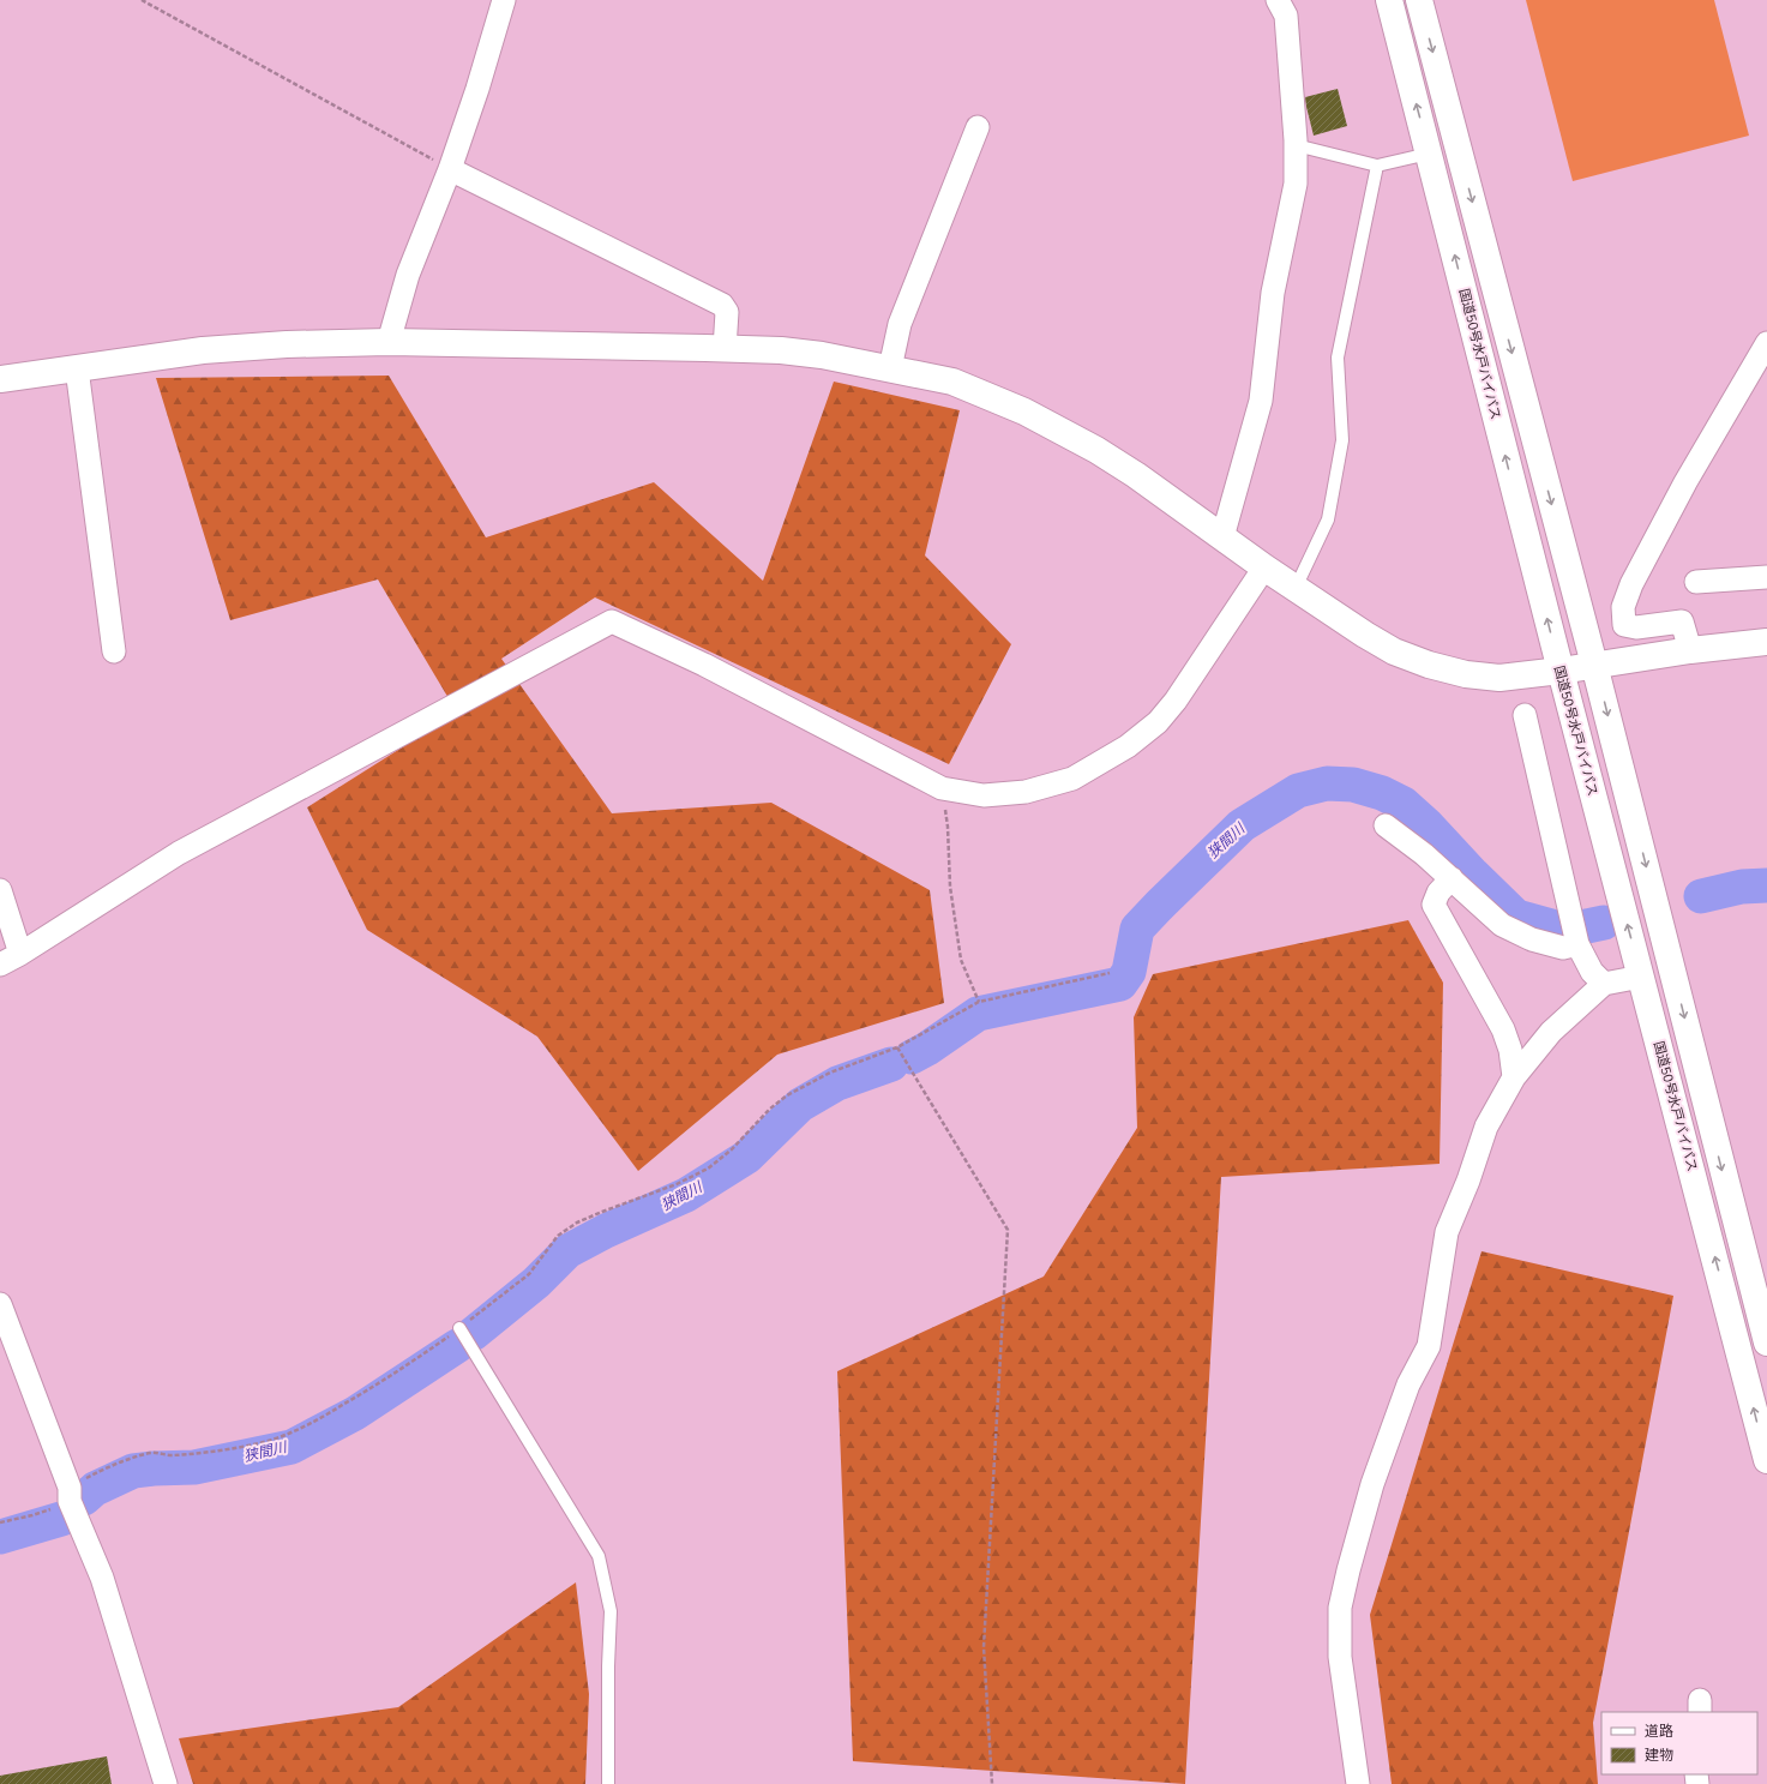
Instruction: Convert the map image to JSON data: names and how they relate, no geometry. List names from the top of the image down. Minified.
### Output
{"streets":{"main road":["国道50号水戸バイパス"]},"water":["狭間川"],"legend":["道路","建物"]}
